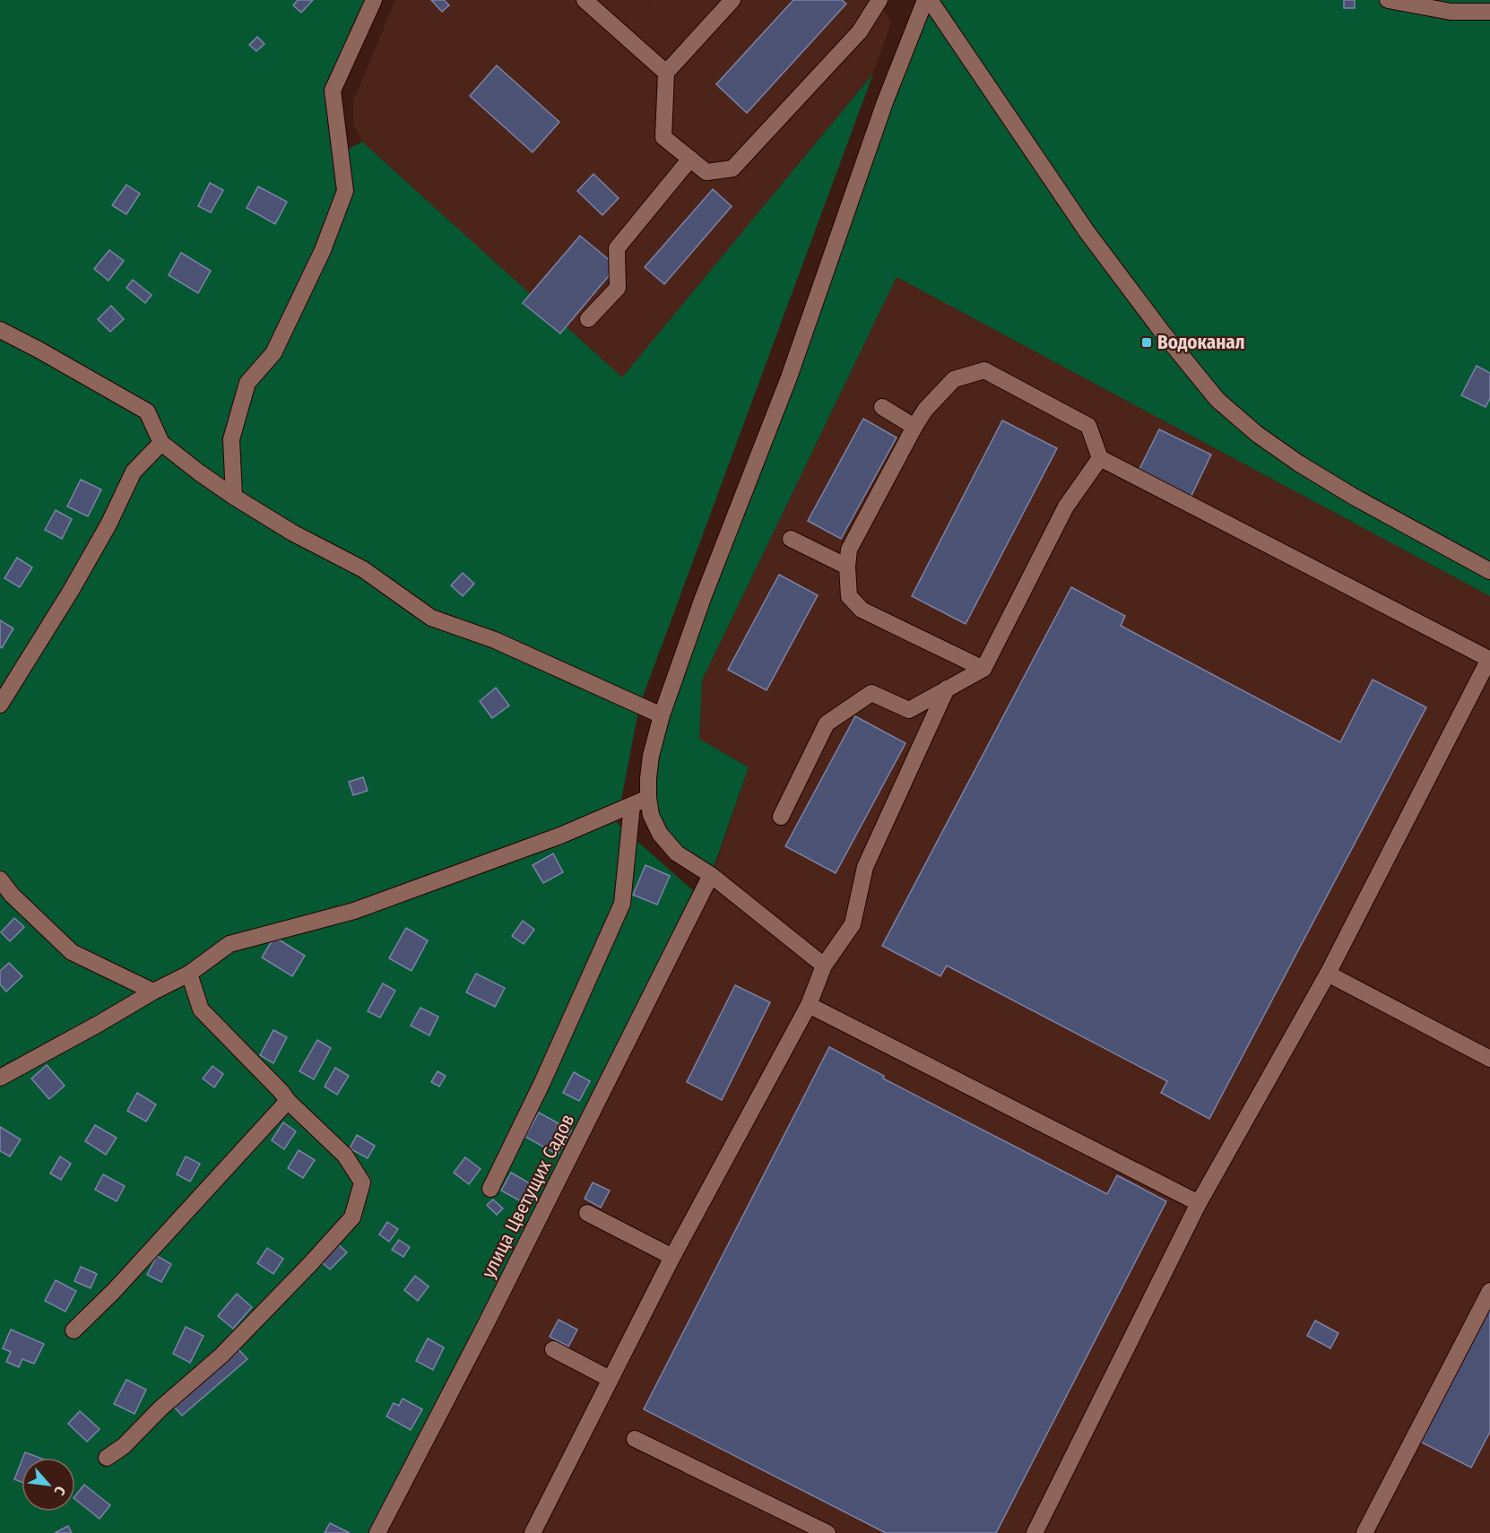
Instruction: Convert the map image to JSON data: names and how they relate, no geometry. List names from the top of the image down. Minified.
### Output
{"streets":{"street":["улица Цветущих Садов"]},"places":{"transit":["Водоканал"]},"north":"bottom right"}
